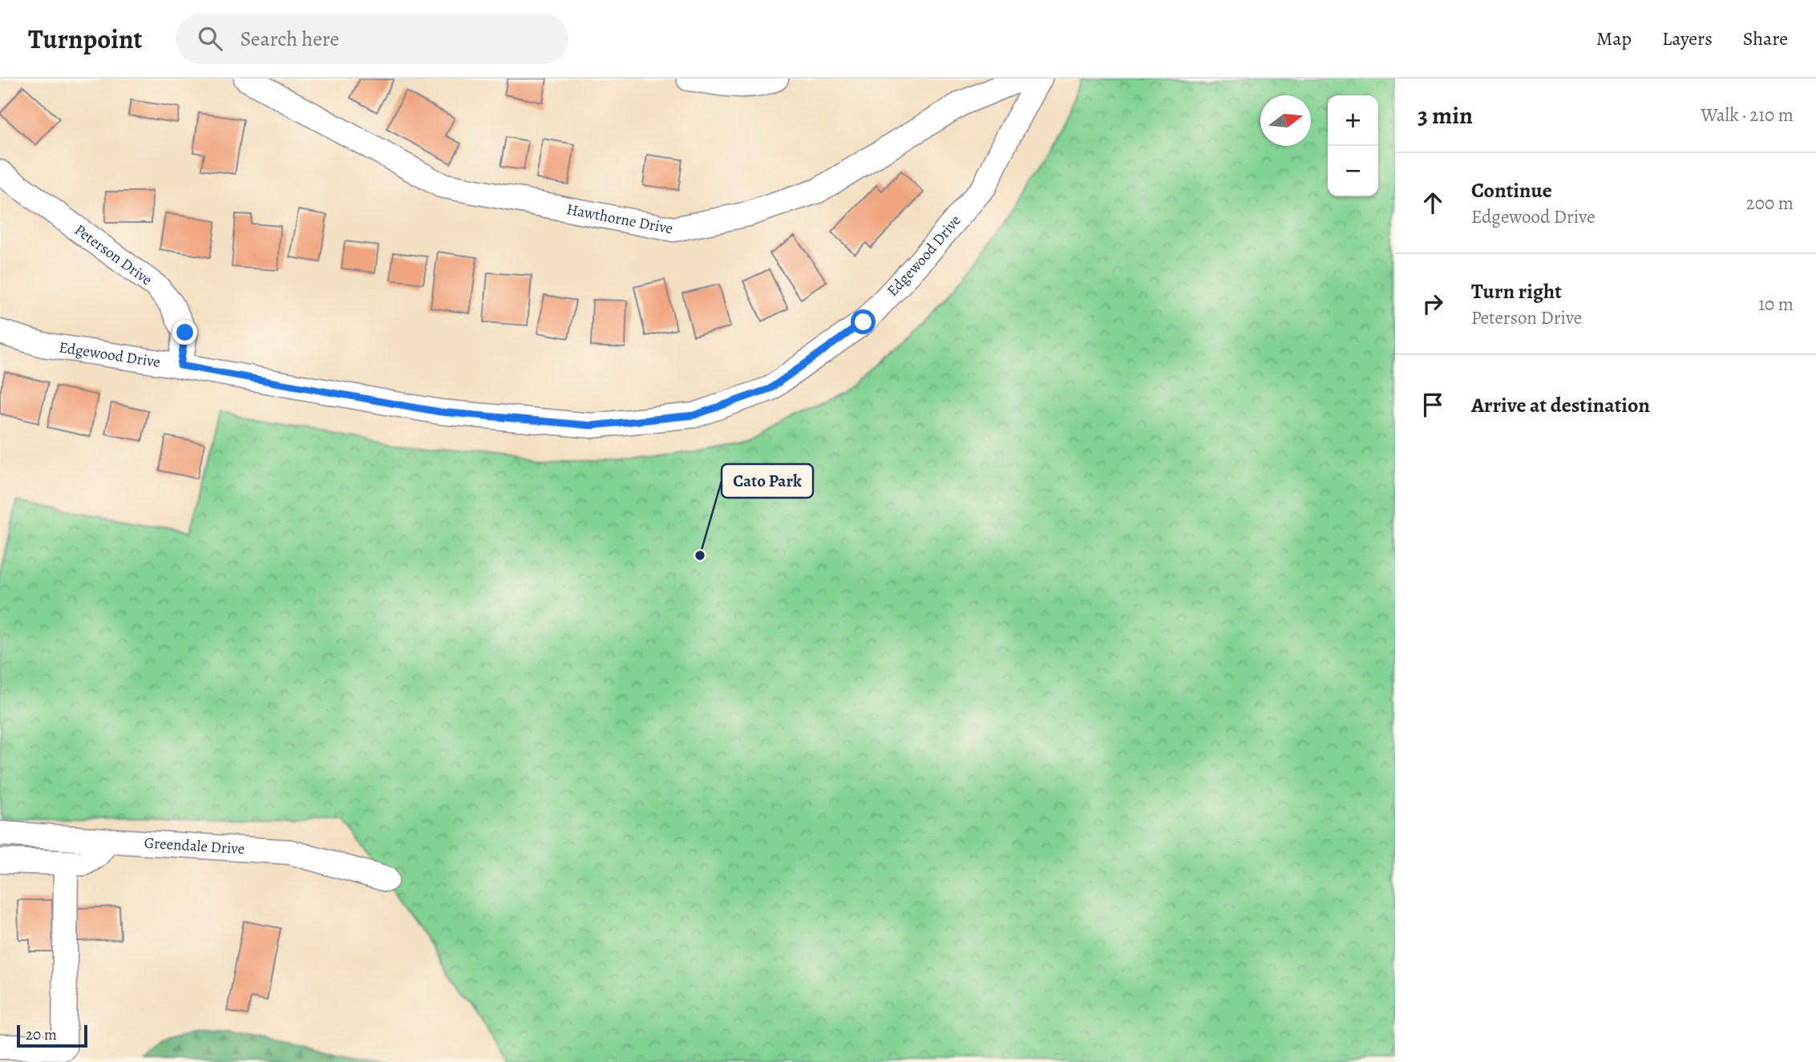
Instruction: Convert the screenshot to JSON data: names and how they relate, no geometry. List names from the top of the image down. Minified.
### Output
{"streets":{"street":["Hawthorne Drive","Peterson Drive","Edgewood Drive","Greendale Drive"]},"crossings":[["Peterson Drive","Edgewood Drive"]],"places":["Cato Park"],"scale_bar":"20 m","north":"right","page":{"header":"Turnpoint","search":"Search here","nav":["Map","Layers","Share"],"heading":["3 min","Walk · 210 m"],"map_buttons":["+","−"],"list":[["Continue","Edgewood Drive","200 m"],["Turn right","Peterson Drive","10 m"],"Arrive at destination"],"scale":"20 m"}}
